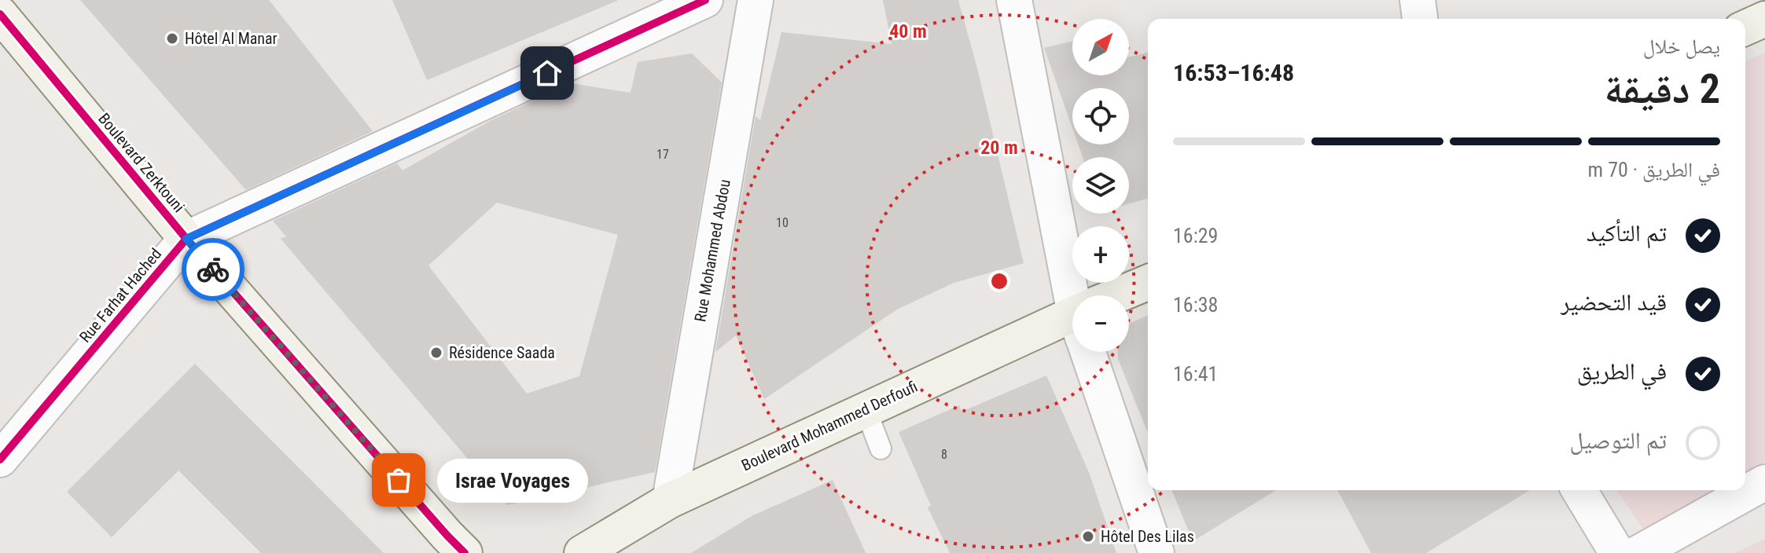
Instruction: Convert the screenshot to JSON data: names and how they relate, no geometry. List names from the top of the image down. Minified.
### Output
{"streets":{"street":["Boulevard Zerktouni","Rue Mohammed Abdou","Rue Farhat Hached","Boulevard Mohammed Derfoufi"]},"crossings":[["Boulevard Zerktouni","Rue Farhat Hached"],["Rue Mohammed Abdou","Boulevard Mohammed Derfoufi"]],"places":["Hôtel Al Manar","Résidence Saada","Israe Voyages","Hôtel Des Lilas"],"house_numbers":["17","10","8"],"north":"top right","page":{"map_buttons":["+","−"],"heading":["2 دقيقة","يصل خلال","16:48–16:53"],"bar":"في الطريق · 70 m","list":[["تم التأكيد","16:29"],["قيد التحضير","16:38"],["في الطريق","16:41"],"تم التوصيل"],"bubble":"Israe Voyages"},"rings":["40 m","20 m"]}
